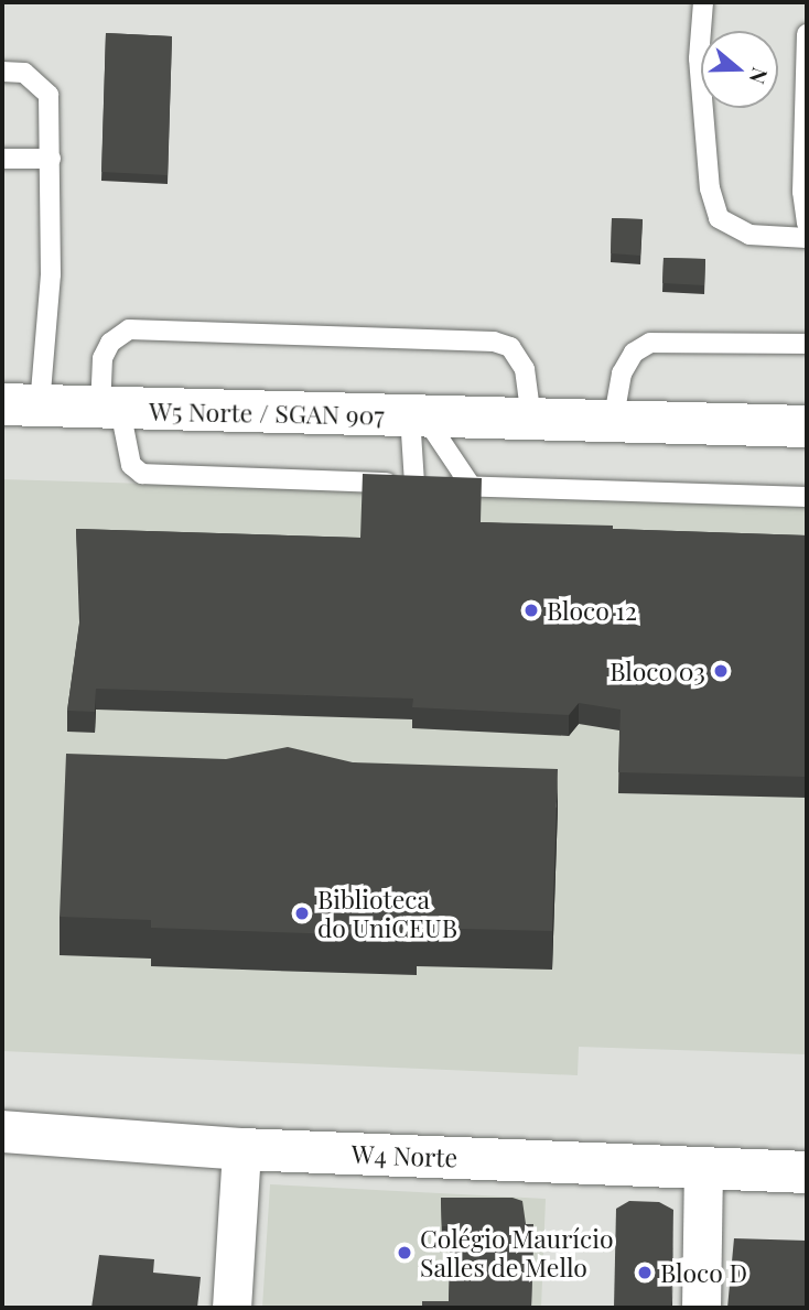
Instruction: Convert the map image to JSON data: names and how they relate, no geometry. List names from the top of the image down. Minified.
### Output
{"streets":{"main road":["W5 Norte / SGAN 907","W4 Norte"]},"places":["Bloco 12","Bloco 03","Biblioteca do UniCEUB","Colégio Maurício Salles de Mello","Bloco D"],"north":"right"}
